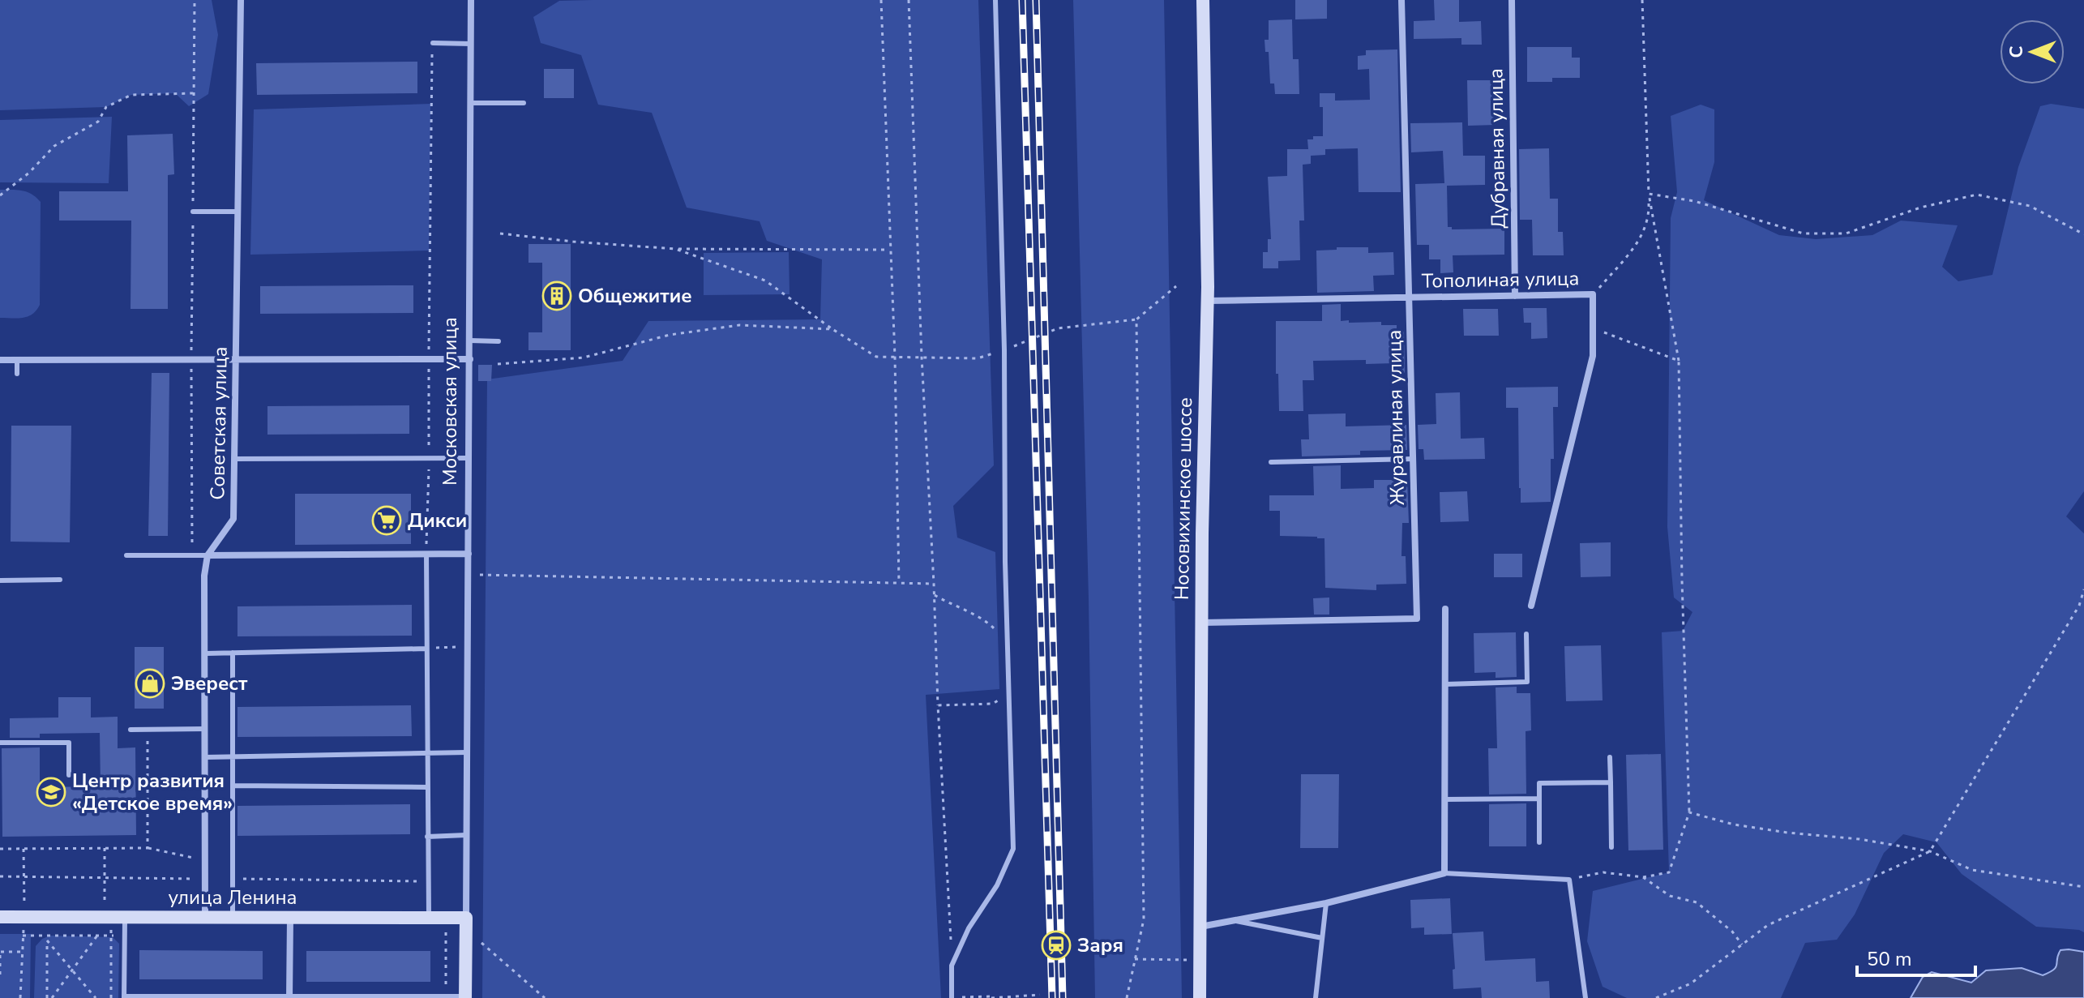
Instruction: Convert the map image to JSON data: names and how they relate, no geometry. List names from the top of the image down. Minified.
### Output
{"streets":{"main road":["Московская улица","Носовихинское шоссе","улица Ленина"],"street":["Дубравная улица","Тополиная улица","Журавлиная улица","Советская улица"]},"crossings":[["Дубравная улица","Тополиная улица"],["Тополиная улица","Журавлиная улица"],["Тополиная улица","Носовихинское шоссе"],["Московская улица","улица Ленина"],["Журавлиная улица","Носовихинское шоссе"],["Советская улица","улица Ленина"]],"places":{"building":["Общежитие"],"supermarket":["Дикси"],"shop":["Эверест"],"school or university":["Центр развития «Детское время»"],"station":["Заря"]},"scale_bar":"50 m","north":"left"}
